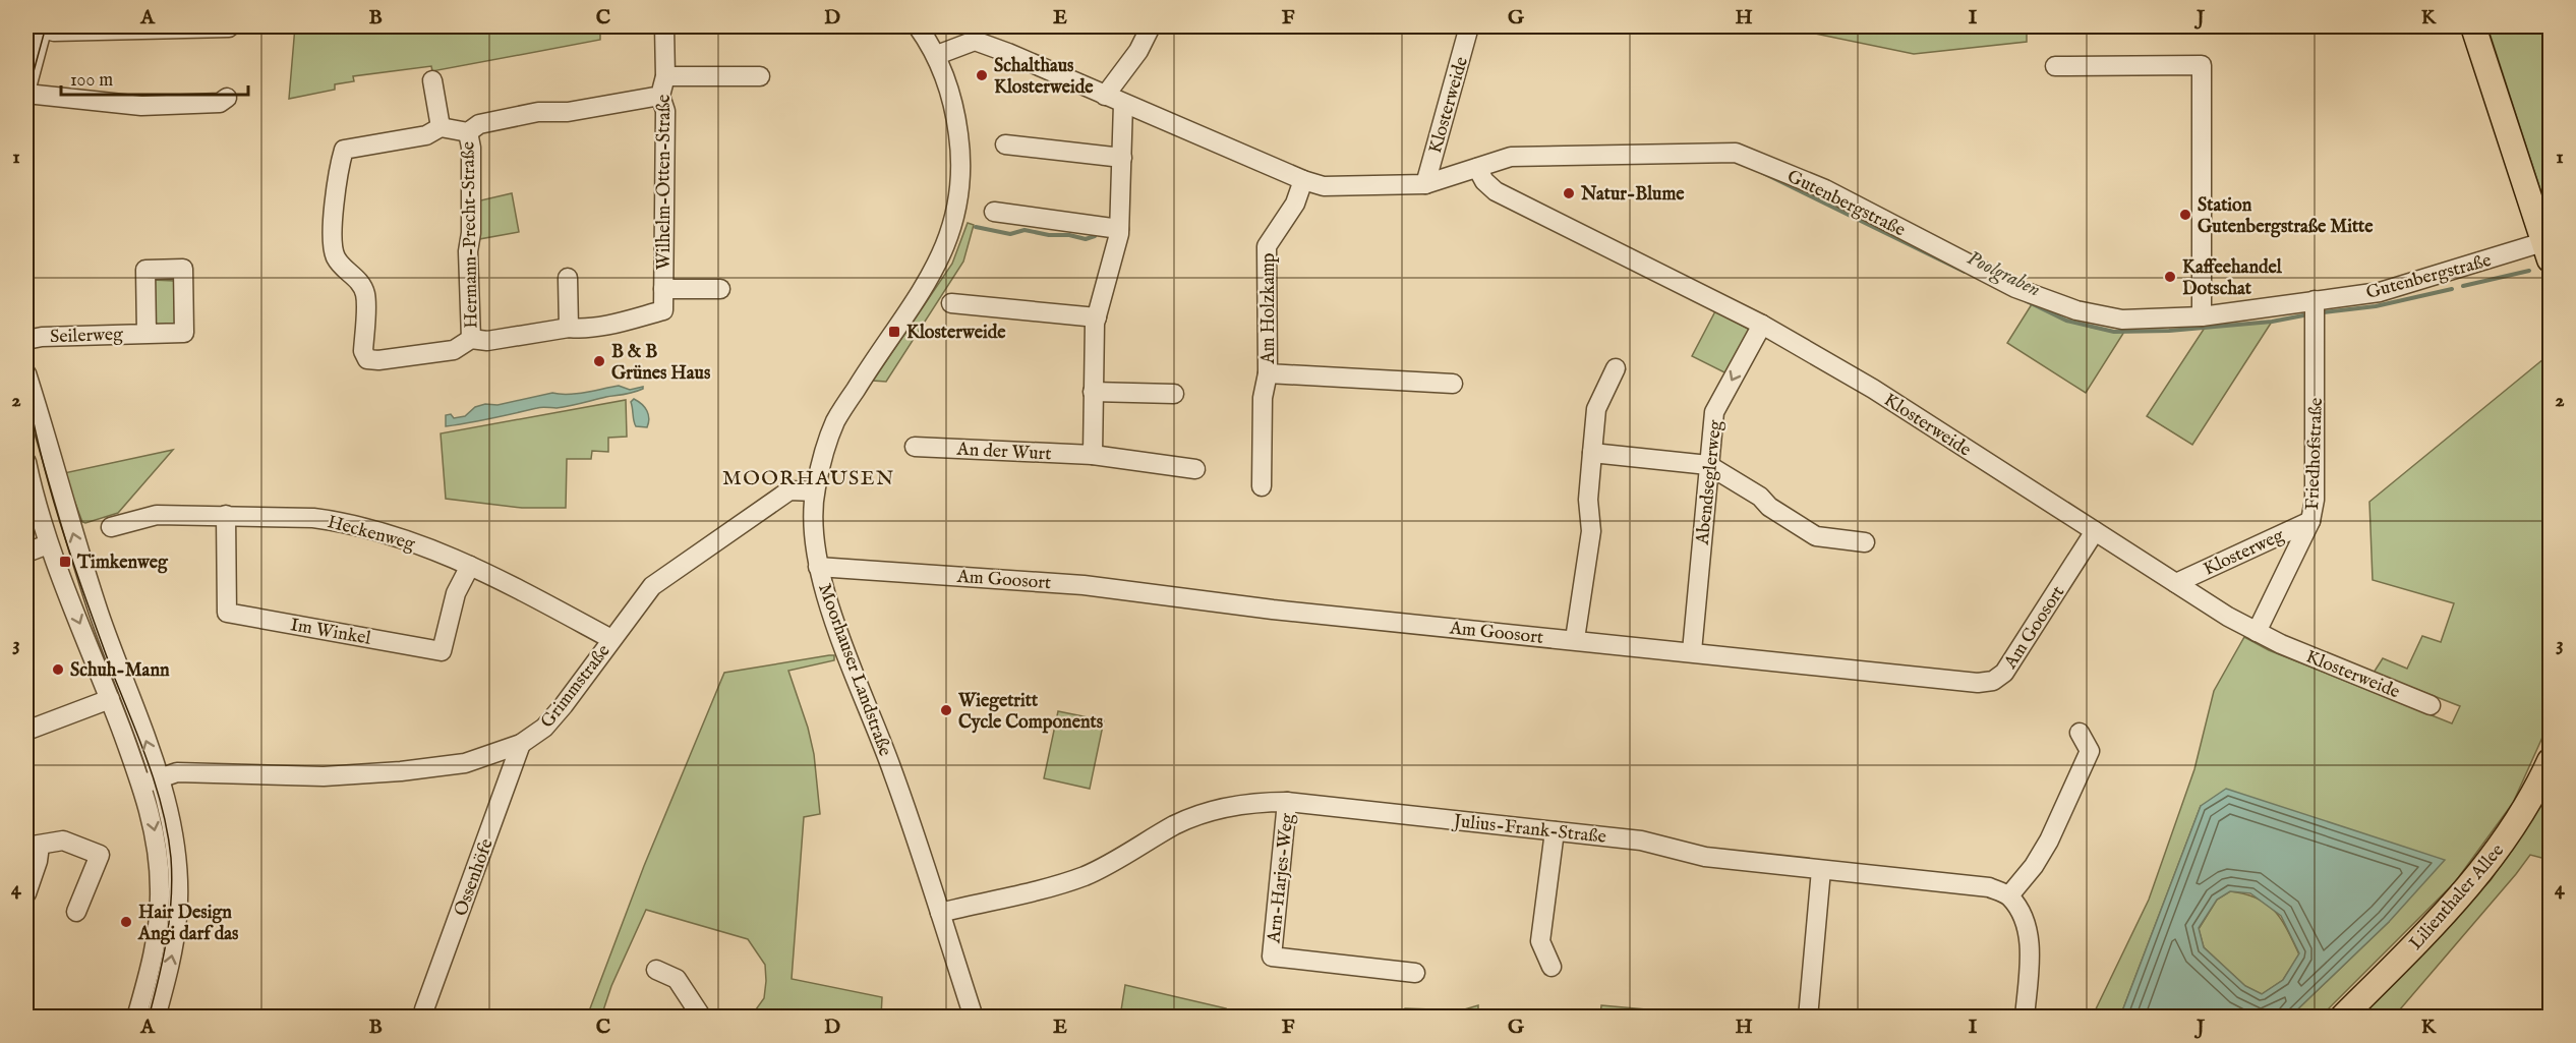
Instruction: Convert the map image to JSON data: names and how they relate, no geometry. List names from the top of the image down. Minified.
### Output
{"streets":{"main road":["Lilienthaler Allee"],"street":["Klosterweide","Wilhelm-Otten-Straße","Gutenbergstraße","Hermann-Precht-Straße","Am Holzkamp","Seilerweg","An der Wurt","Friedhofstraße","Abendseglerweg","Heckenweg","Klosterweg","Am Goosort","Im Winkel","Moorhauser Landstraße","Grimmstraße","Julius-Frank-Straße","Ossenhöfe","Arn-Harjes-Weg"]},"crossings":[["Klosterweide","Gutenbergstraße"],["Klosterweide","Am Holzkamp"],["Klosterweide","Friedhofstraße"],["Klosterweide","Abendseglerweg"],["Klosterweide","Klosterweg"],["Klosterweide","Am Goosort"],["Klosterweide","Moorhauser Landstraße"],["Wilhelm-Otten-Straße","Hermann-Precht-Straße"],["Gutenbergstraße","Friedhofstraße"],["Friedhofstraße","Klosterweg"],["Abendseglerweg","Am Goosort"],["Heckenweg","Im Winkel"],["Heckenweg","Grimmstraße"],["Am Goosort","Moorhauser Landstraße"],["Moorhauser Landstraße","Grimmstraße"],["Moorhauser Landstraße","Julius-Frank-Straße"],["Grimmstraße","Ossenhöfe"],["Julius-Frank-Straße","Arn-Harjes-Weg"]],"districts":["MOORHAUSEN"],"water":["Poolgraben"],"places":{"other":["Schalthaus Klosterweide","Natur-Blume","Station Gutenbergstraße Mitte","Kaffeehandel Dotschat","B & B Grünes Haus","Schuh-Mann","Wiegetritt Cycle Components","Hair Design Angi darf das"],"transit":["Klosterweide","Timkenweg"]},"scale_bar":"100 m","grid":{"columns":["A","B","C","D","E","F","G","H","I","J","K"],"rows":["1","2","3","4"]}}
